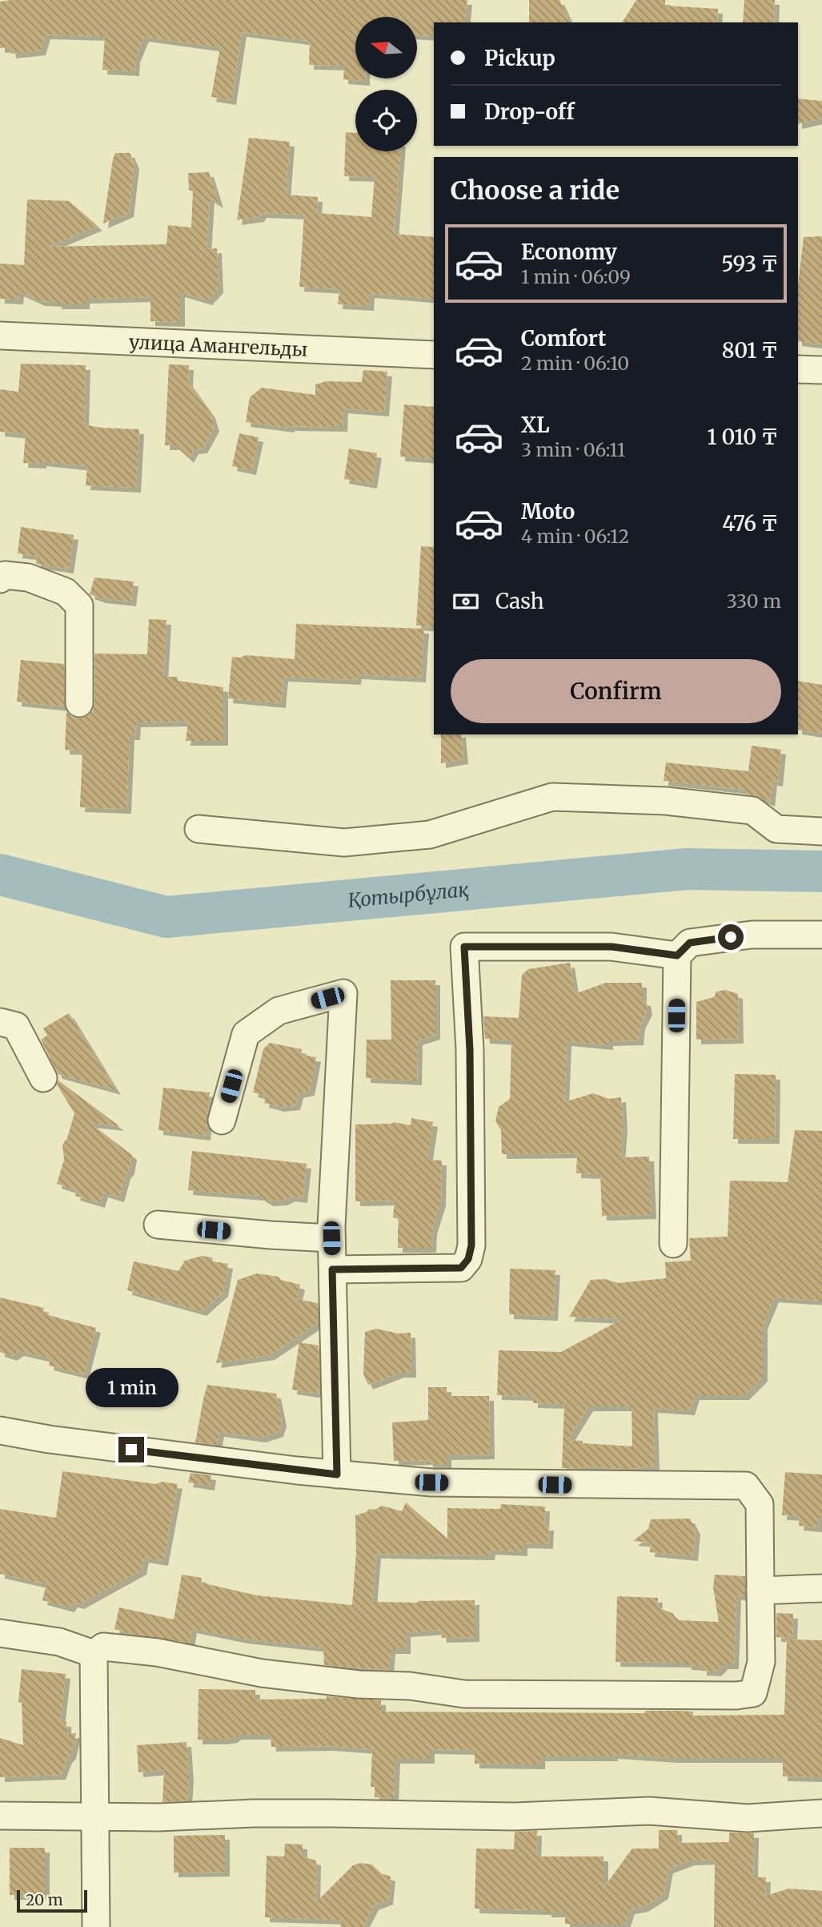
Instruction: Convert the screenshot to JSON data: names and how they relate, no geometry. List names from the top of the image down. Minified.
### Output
{"streets":{"street":["улица Амангельды"]},"water":["Қотырбұлақ"],"scale_bar":"20 m","north":"left","page":{"banner":["Pickup","Drop-off"],"heading":"Choose a ride","list":[{"name":"Economy","note":"1 min · 06:09","value":"593 ₸"},{"name":"Comfort","note":"2 min · 06:10","value":"801 ₸"},{"name":"XL","note":"3 min · 06:11","value":"1 010 ₸"},{"name":"Moto","note":"4 min · 06:12","value":"476 ₸"}],"pay":["Cash","330 m"],"buttons":"Confirm","bubble":"1 min","scale":"20 m"}}
